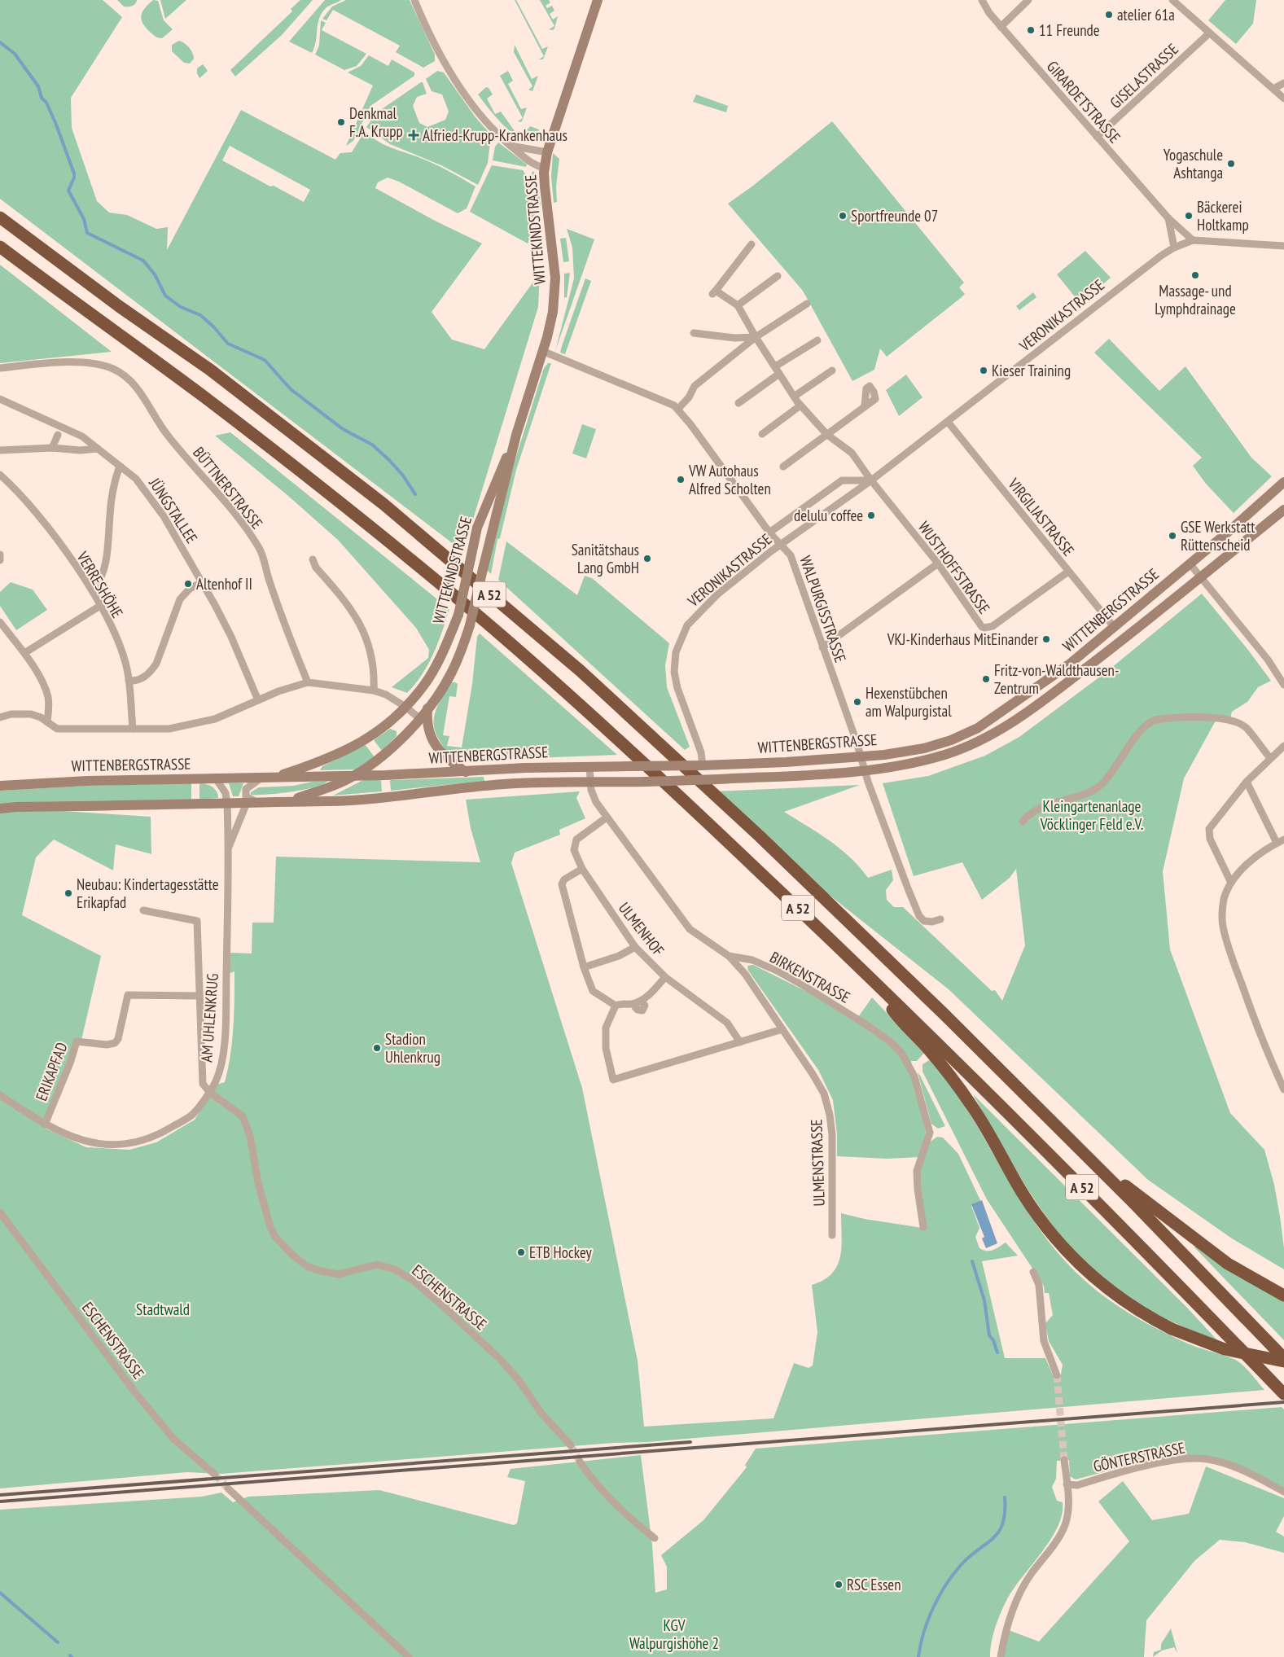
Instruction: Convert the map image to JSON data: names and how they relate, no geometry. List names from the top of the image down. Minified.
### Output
{"streets":{"highway":["A 52"],"main road":["WITTEKINDSTRASSE","WITTENBERGSTRASSE"],"street":["GISELASTRASSE","GIRARDETSTRASSE","VERONIKASTRASSE","BÜTTNERSTRASSE","JÜNGSTALLEE","VIRGILIASTRASSE","WUSTHOFFSTRASSE","VERRESHÖHE","WALPURGISSTRASSE","ULMENHOF","BIRKENSTRASSE","AM UHLENKRUG","ERIKAPFAD","ULMENSTRASSE","ESCHENSTRASSE","GÖNTERSTRASSE"]},"crossings":[["GISELASTRASSE","GIRARDETSTRASSE"],["GIRARDETSTRASSE","VERONIKASTRASSE"],["WITTEKINDSTRASSE","WALPURGISSTRASSE"],["WITTEKINDSTRASSE","WITTENBERGSTRASSE"],["VERONIKASTRASSE","VIRGILIASTRASSE"],["VERONIKASTRASSE","WUSTHOFFSTRASSE"],["VERONIKASTRASSE","WALPURGISSTRASSE"],["VERONIKASTRASSE","WITTENBERGSTRASSE"],["VIRGILIASTRASSE","WUSTHOFFSTRASSE"],["VIRGILIASTRASSE","WITTENBERGSTRASSE"],["WALPURGISSTRASSE","WITTENBERGSTRASSE"],["WITTENBERGSTRASSE","BIRKENSTRASSE"],["WITTENBERGSTRASSE","AM UHLENKRUG"],["ULMENHOF","BIRKENSTRASSE"],["BIRKENSTRASSE","ULMENSTRASSE"],["AM UHLENKRUG","ERIKAPFAD"],["AM UHLENKRUG","ESCHENSTRASSE"]],"parks":["Kleingartenanlage Vöcklinger Feld e.V.","Stadtwald","KGV Walpurgishöhe 2"],"places":{"other":["atelier 61a","11 Freunde","Denkmal F.A. Krupp","Yogaschule Ashtanga","Sportfreunde 07","Bäckerei Holtkamp","Massage- und Lymphdrainage","Kieser Training","VW Autohaus Alfred Scholten","delulu coffee","GSE Werkstatt Rüttenscheid","Sanitätshaus Lang GmbH","Altenhof II","VKJ-Kinderhaus MitEinander","Fritz-von-Waldthausen- Zentrum","Hexenstübchen am Walpurgistal","Neubau: Kindertagesstätte Erikapfad","Stadion Uhlenkrug","ETB Hockey","RSC Essen"],"health":["Alfried-Krupp-Krankenhaus"]}}
